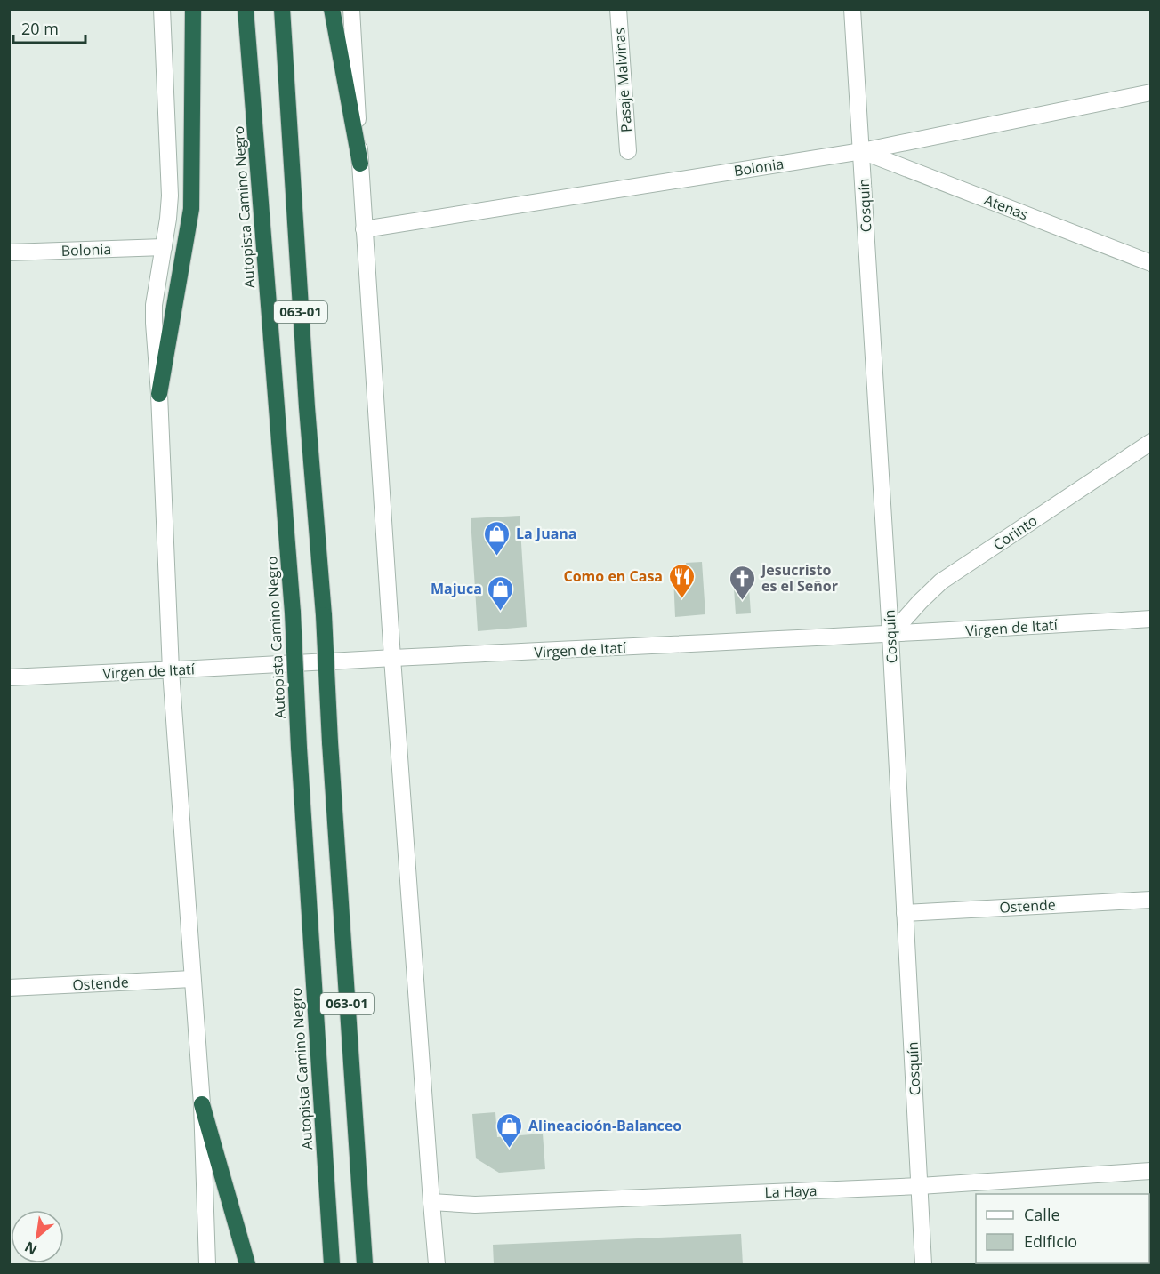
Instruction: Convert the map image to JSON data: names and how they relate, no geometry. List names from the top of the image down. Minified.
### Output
{"streets":{"highway":["Autopista Camino Negro","063-01"],"street":["Pasaje Malvinas","Bolonia","Cosquín","Atenas","Corinto","Virgen de Itatí","Ostende","La Haya"]},"crossings":[["Bolonia","Cosquín"],["Bolonia","Atenas"],["Cosquín","Atenas"],["Cosquín","Corinto"],["Cosquín","Virgen de Itatí"],["Cosquín","Ostende"],["Cosquín","La Haya"],["Corinto","Virgen de Itatí"]],"places":{"shop":["La Juana","Majuca","Alineacioón-Balanceo"],"restaurant":["Como en Casa"],"church":["Jesucristo es el Señor"]},"legend":["Calle","Edificio"],"scale_bar":"20 m","north":"bottom left"}
